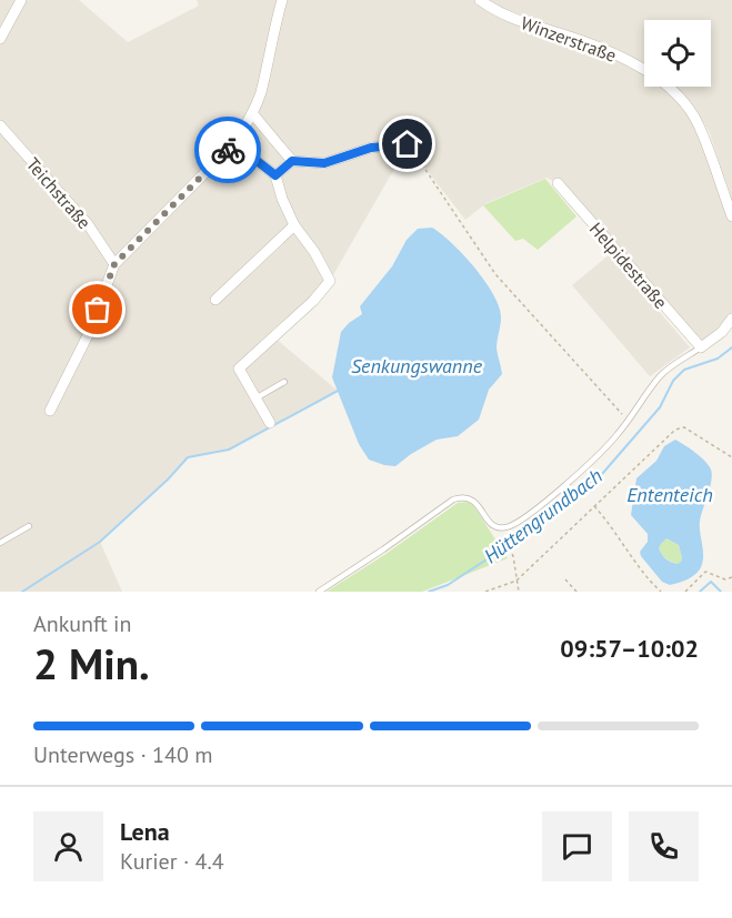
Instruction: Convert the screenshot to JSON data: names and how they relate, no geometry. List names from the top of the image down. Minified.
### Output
{"streets":{"street":["Winzerstraße","Teichstraße","Helpidestraße"]},"water":["Senkungswanne","Ententeich","Hüttengrundbach"],"page":{"heading":["2 Min.","Ankunft in","09:57–10:02"],"panel":["Lena","Kurier · 4.4"],"bar":"Unterwegs · 140 m"}}
